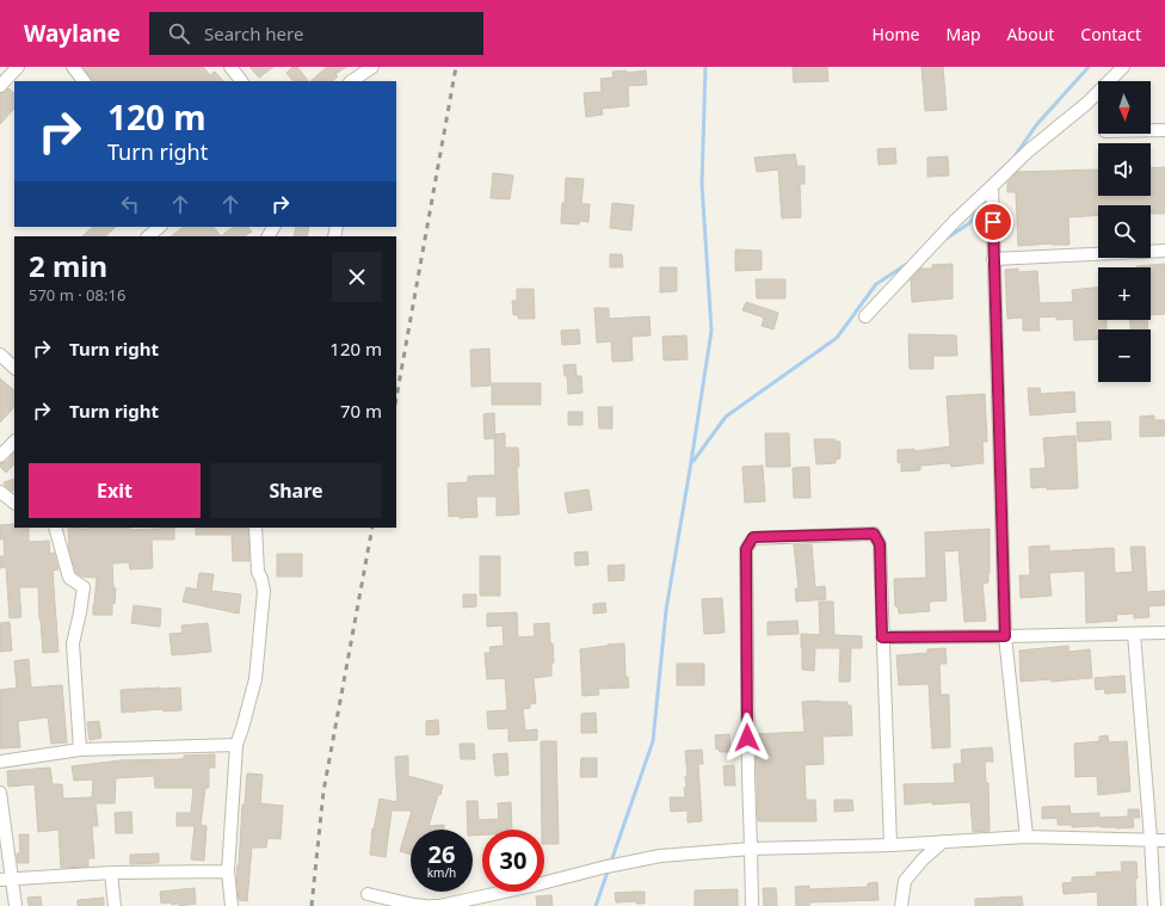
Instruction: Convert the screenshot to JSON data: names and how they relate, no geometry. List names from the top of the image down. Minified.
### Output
{"north":"bottom","page":{"header":"Waylane","search":"Search here","nav":["Home","Map","About","Contact"],"map_buttons":["+","−"],"turn":["120 m","Turn right"],"heading":["2 min","570 m · 08:16"],"list":[{"name":"Turn right","value":"120 m"},{"name":"Turn right","value":"70 m"}],"buttons":["Exit","Share"],"speed":"26 km/h","limit":"30"}}
